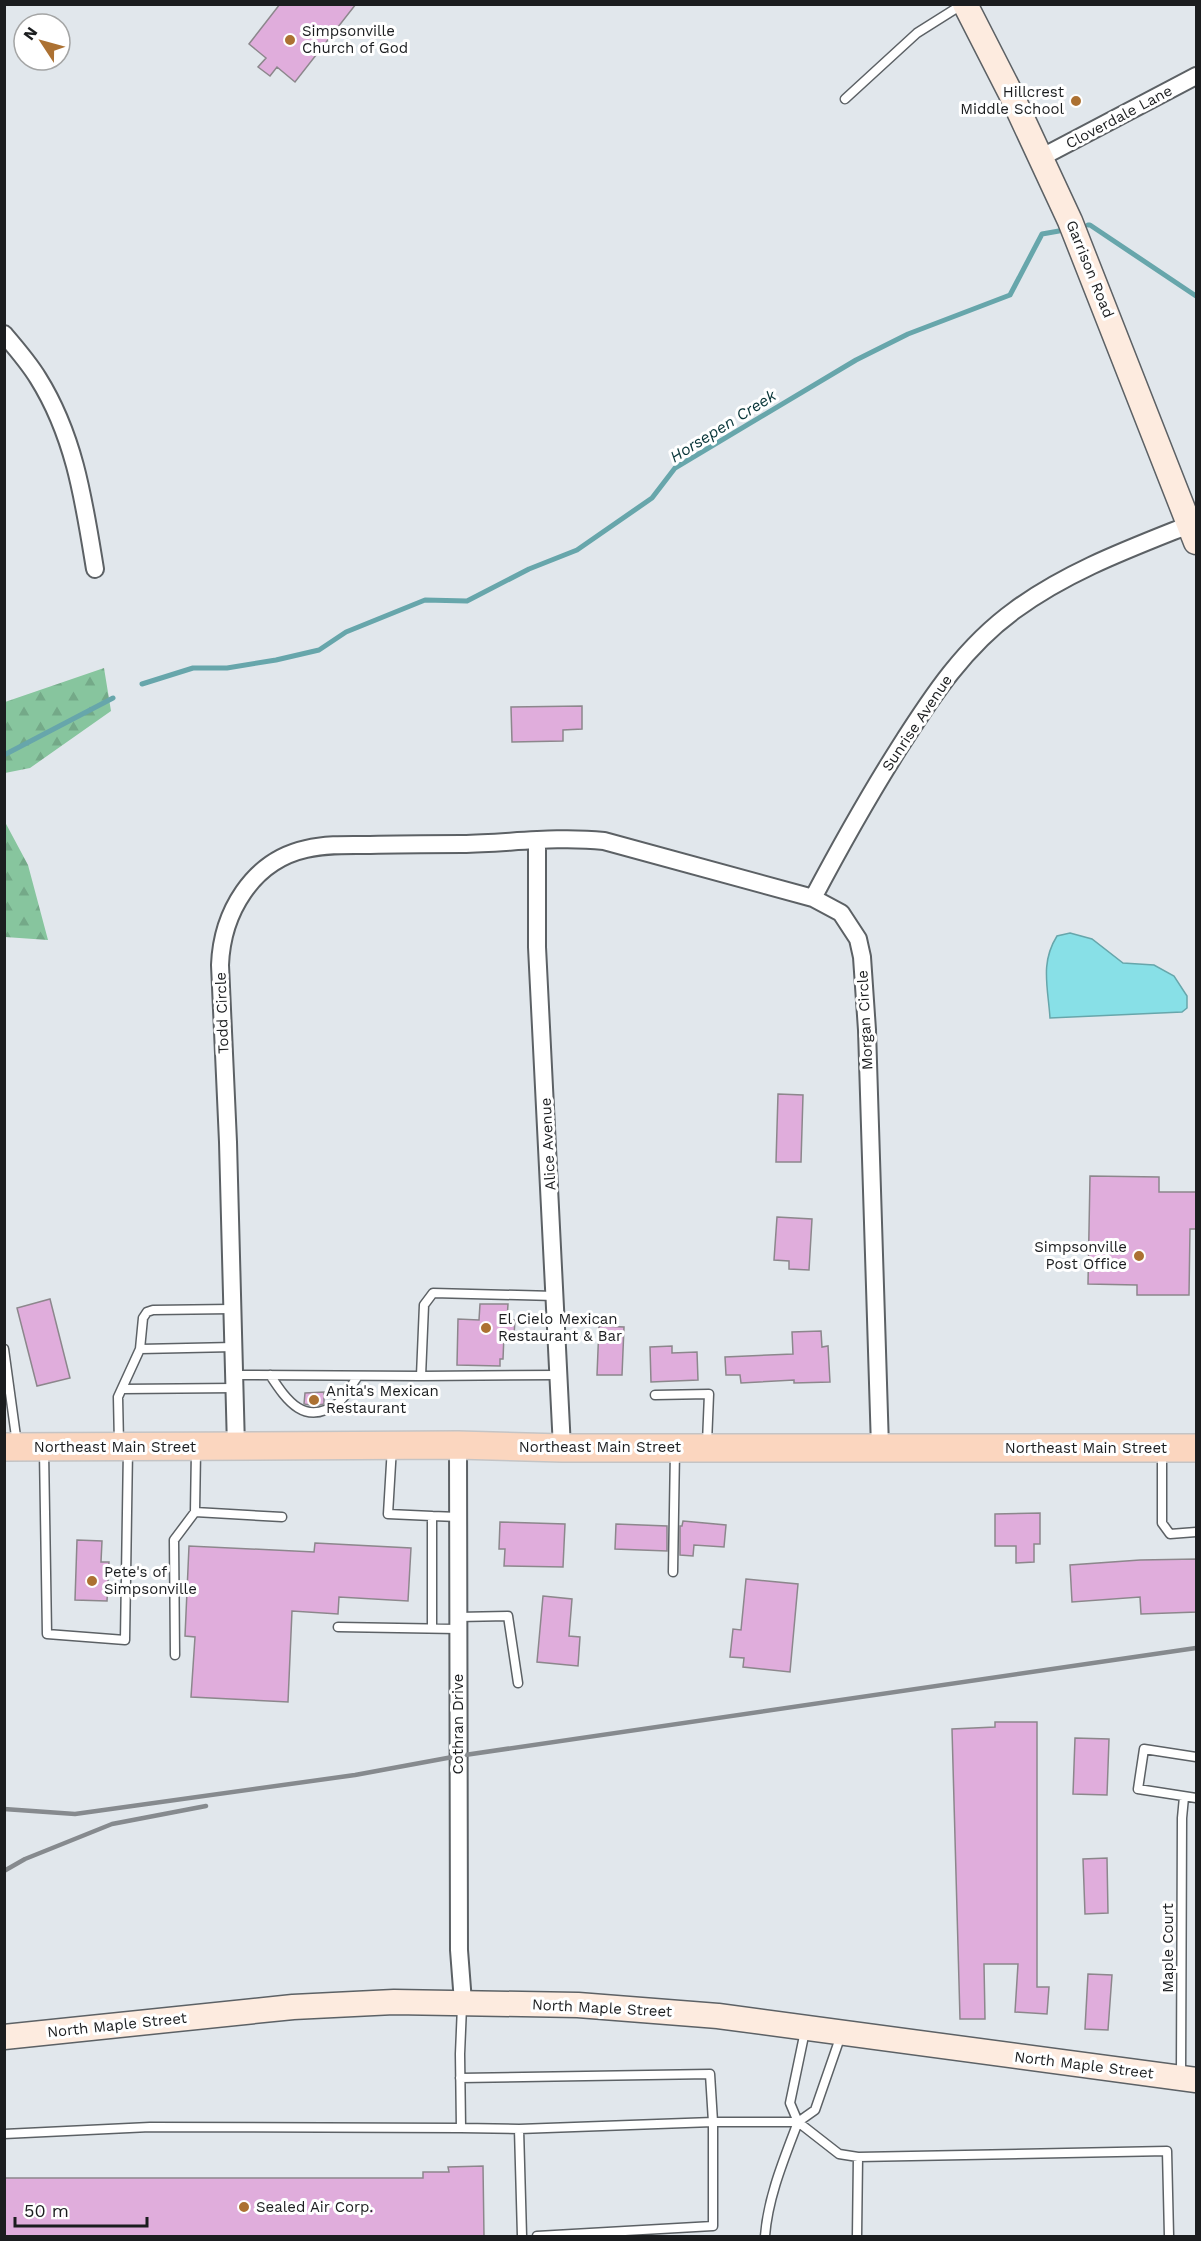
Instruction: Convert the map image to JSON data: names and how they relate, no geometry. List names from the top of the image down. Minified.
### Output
{"streets":{"main road":["Northeast Main Street"],"street":["Cloverdale Lane","Garrison Road","Sunrise Avenue","Todd Circle","Morgan Circle","Alice Avenue","Cothran Drive","North Maple Street"],"lane":["Maple Court"]},"crossings":[["Cloverdale Lane","Garrison Road"],["Garrison Road","Sunrise Avenue"],["Sunrise Avenue","Morgan Circle"],["Todd Circle","Morgan Circle"],["Todd Circle","Alice Avenue"],["Todd Circle","Northeast Main Street"],["Morgan Circle","Alice Avenue"],["Morgan Circle","Northeast Main Street"],["Alice Avenue","Northeast Main Street"],["Northeast Main Street","Cothran Drive"],["Cothran Drive","North Maple Street"],["Maple Court","North Maple Street"]],"water":["Horsepen Creek"],"places":["Simpsonville Church of God","Hillcrest Middle School","Simpsonville Post Office","El Cielo Mexican Restaurant & Bar","Anita's Mexican Restaurant","Pete's of Simpsonville","Sealed Air Corp."],"scale_bar":"50 m","north":"top left"}
